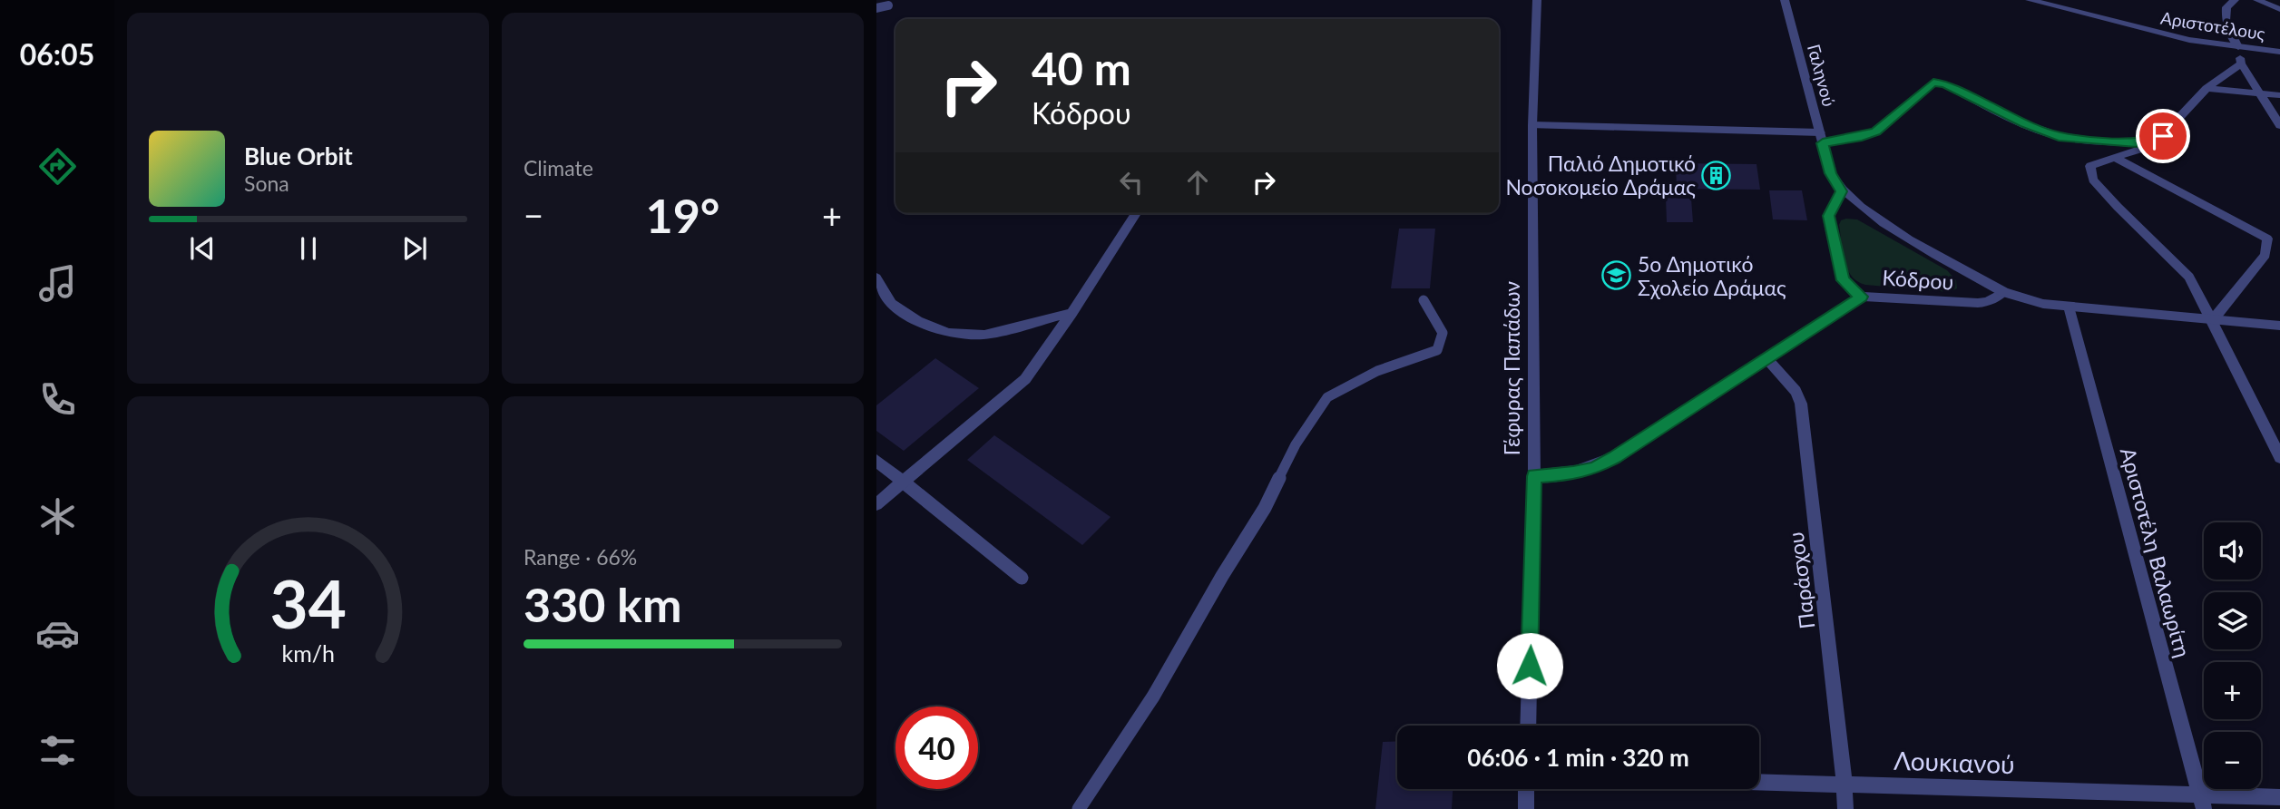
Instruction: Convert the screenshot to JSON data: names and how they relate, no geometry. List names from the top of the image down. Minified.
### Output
{"streets":{"street":["Αριστοτέλους","Γαληνού","Κόδρου","Γέφυρας Παπάδων","Αριστοτέλη Βαλαωρίτη","Παράσχου","Λουκιανού"]},"crossings":[["Γαληνού","Κόδρου"],["Κόδρου","Γέφυρας Παπάδων"],["Κόδρου","Αριστοτέλη Βαλαωρίτη"],["Κόδρου","Παράσχου"],["Αριστοτέλη Βαλαωρίτη","Λουκιανού"],["Παράσχου","Λουκιανού"]],"places":{"building":["Παλιό Δημοτικό Νοσοκομείο Δράμας"],"school or university":["5ο Δημοτικό Σχολείο Δράμας"]},"page":{"tabs":"06:05","tile":["Climate",["Range · 66%","330 km"]],"turn":["40 m","Κόδρου"],"song":["Blue Orbit","Sona"],"heat":["−","19°","+"],"map_buttons":["+","−"],"limit":"40","trip":"06:06 · 1 min · 320 m","gauge":["34","km/h"]}}
